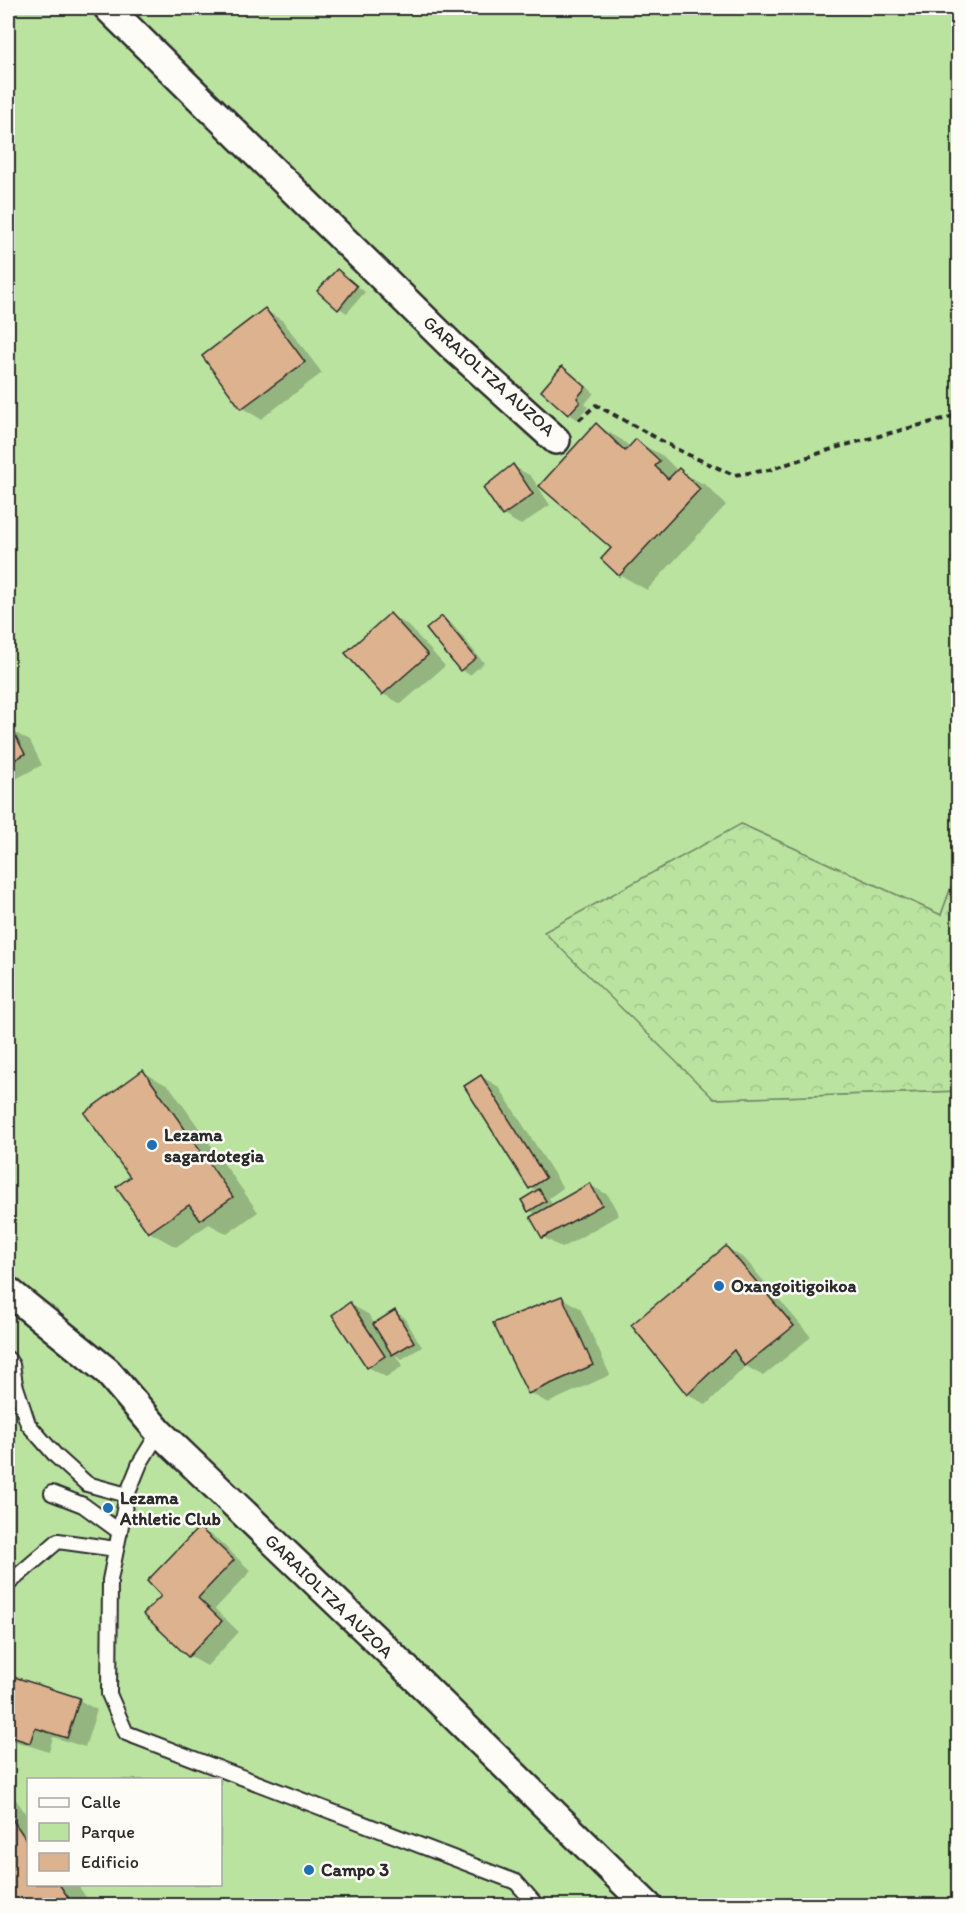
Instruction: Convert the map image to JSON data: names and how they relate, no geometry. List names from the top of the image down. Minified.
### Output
{"streets":{"street":["GARAIOLTZA AUZOA"]},"places":["Lezama sagardotegia","Oxangoitigoikoa","Lezama Athletic Club","Campo 3"],"legend":["Calle","Parque","Edificio"]}
